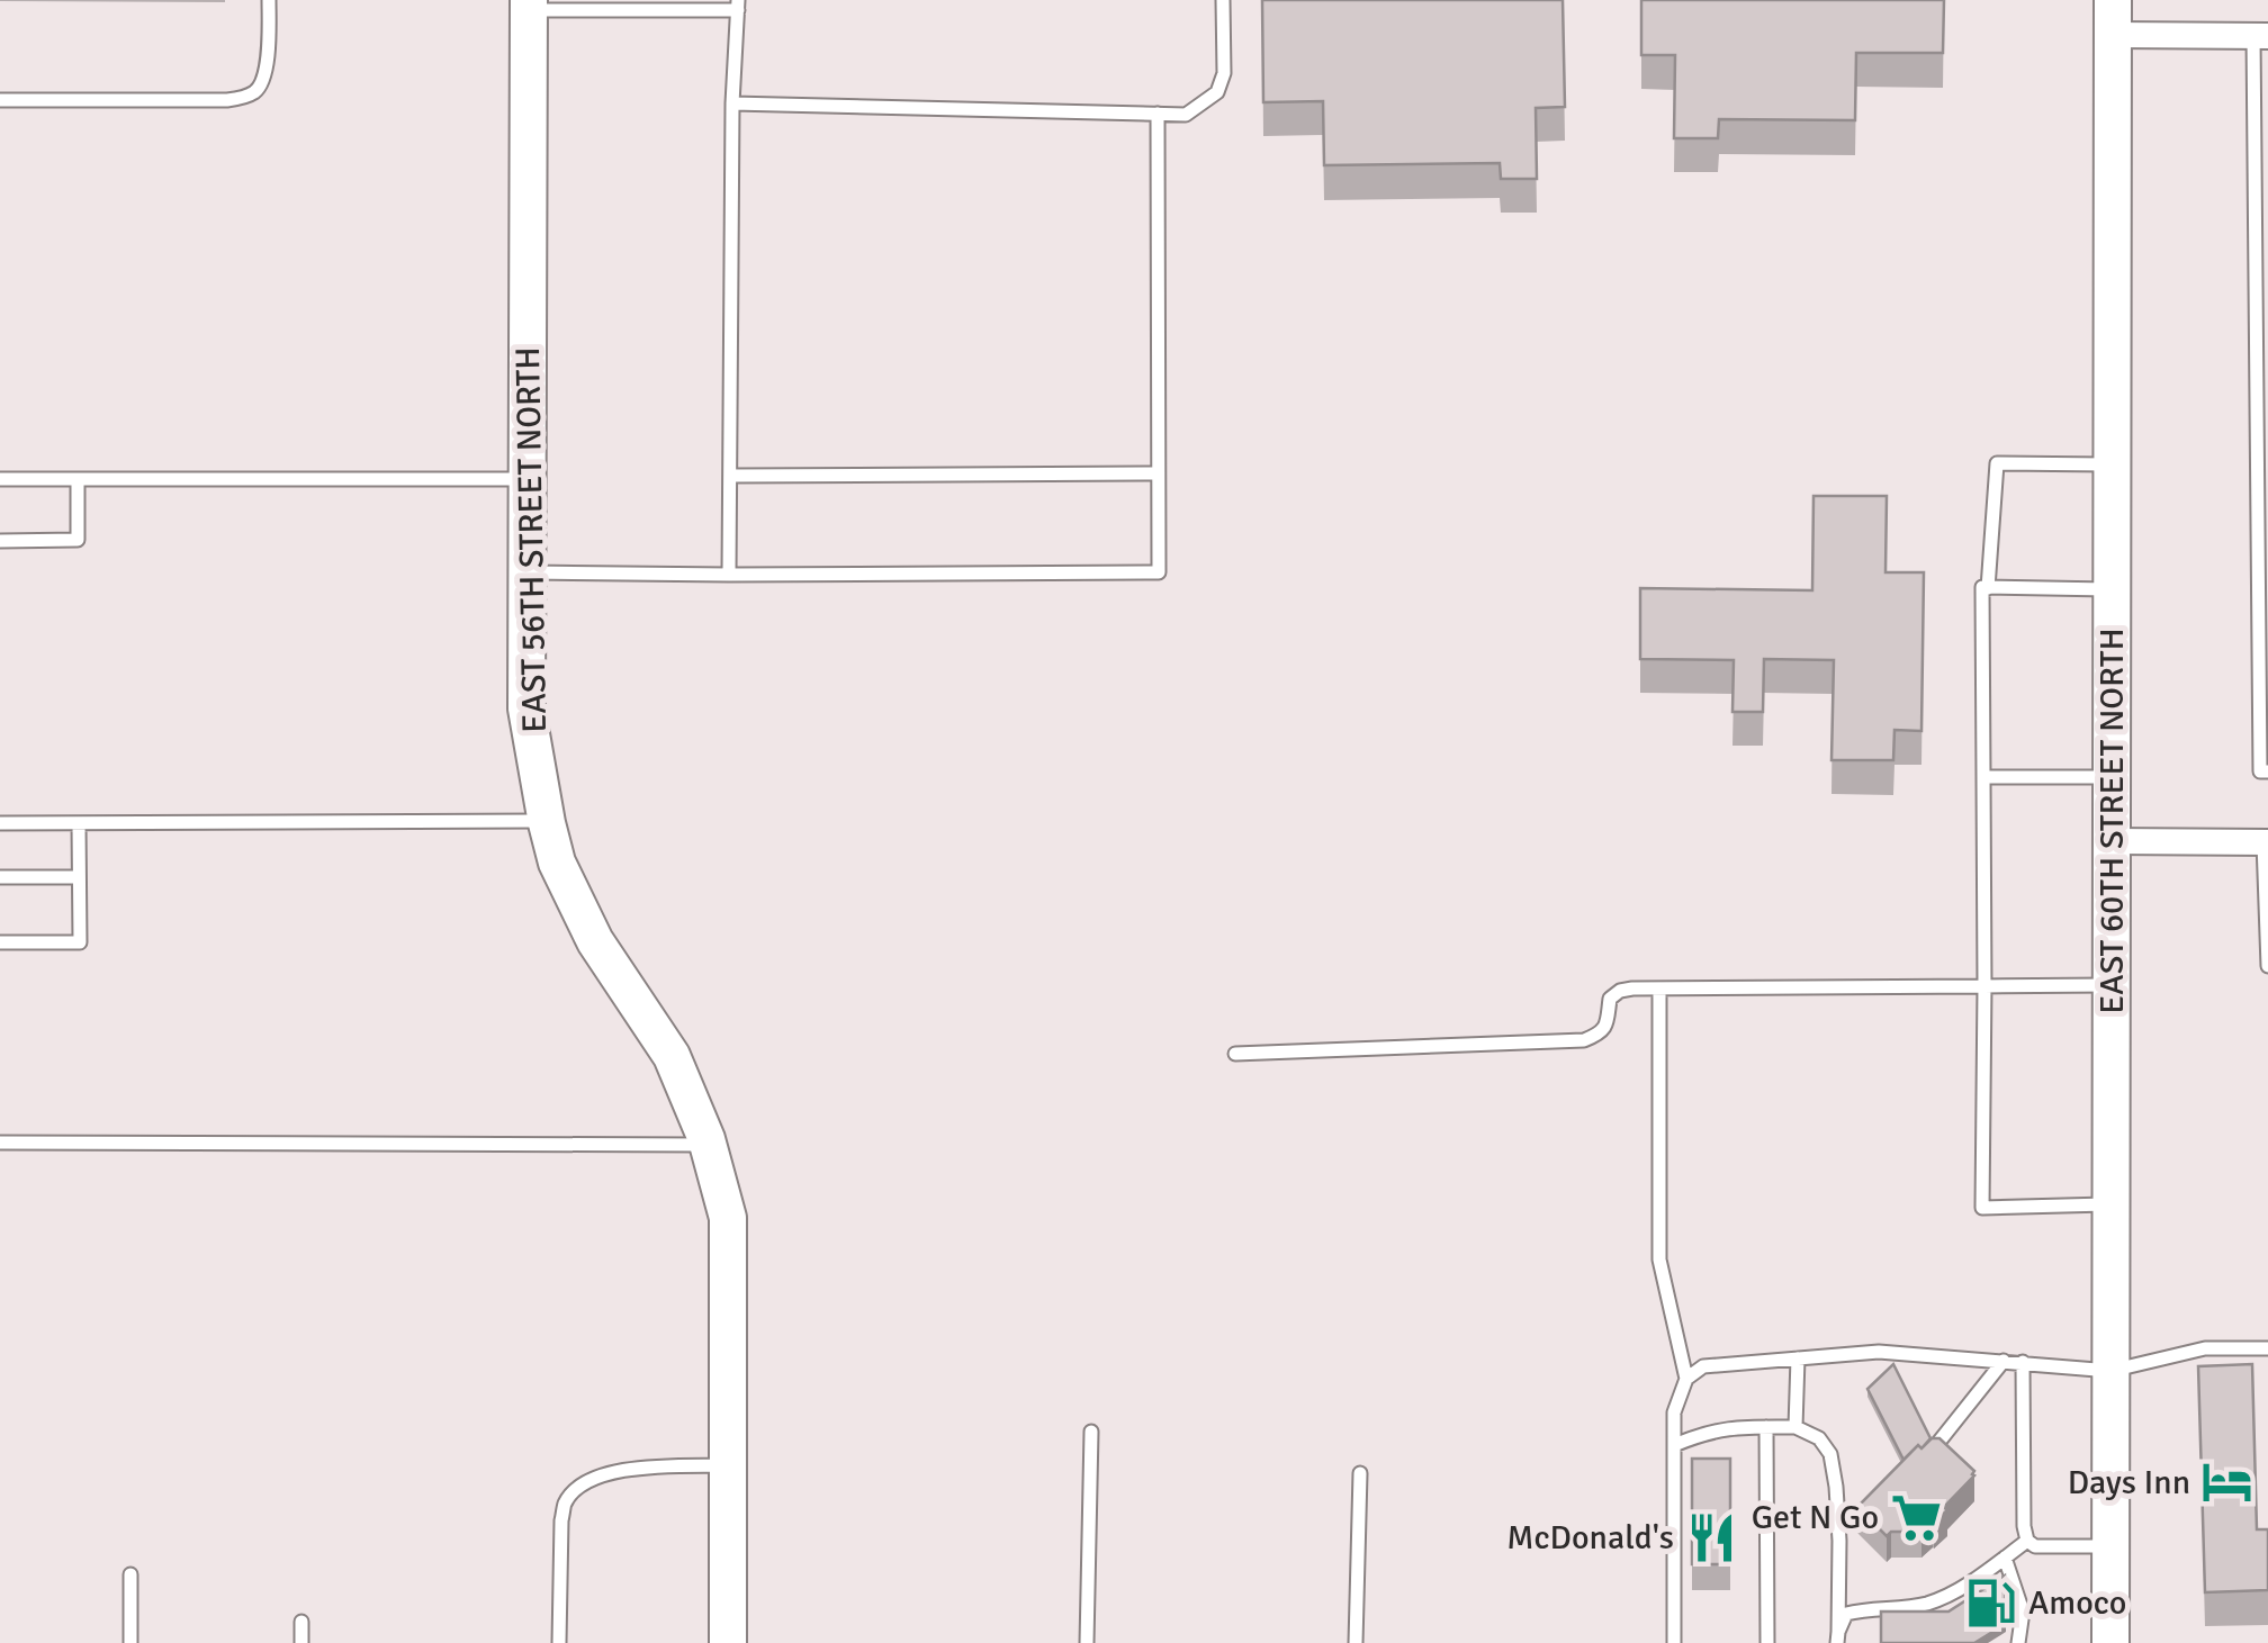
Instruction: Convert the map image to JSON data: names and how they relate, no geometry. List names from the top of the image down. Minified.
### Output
{"streets":{"street":["EAST 56TH STREET NORTH","EAST 60TH STREET NORTH"]},"places":{"hotel":["Days Inn"],"supermarket":["Get N Go"],"restaurant":["McDonald's"],"fuel station":["Amoco"]}}
